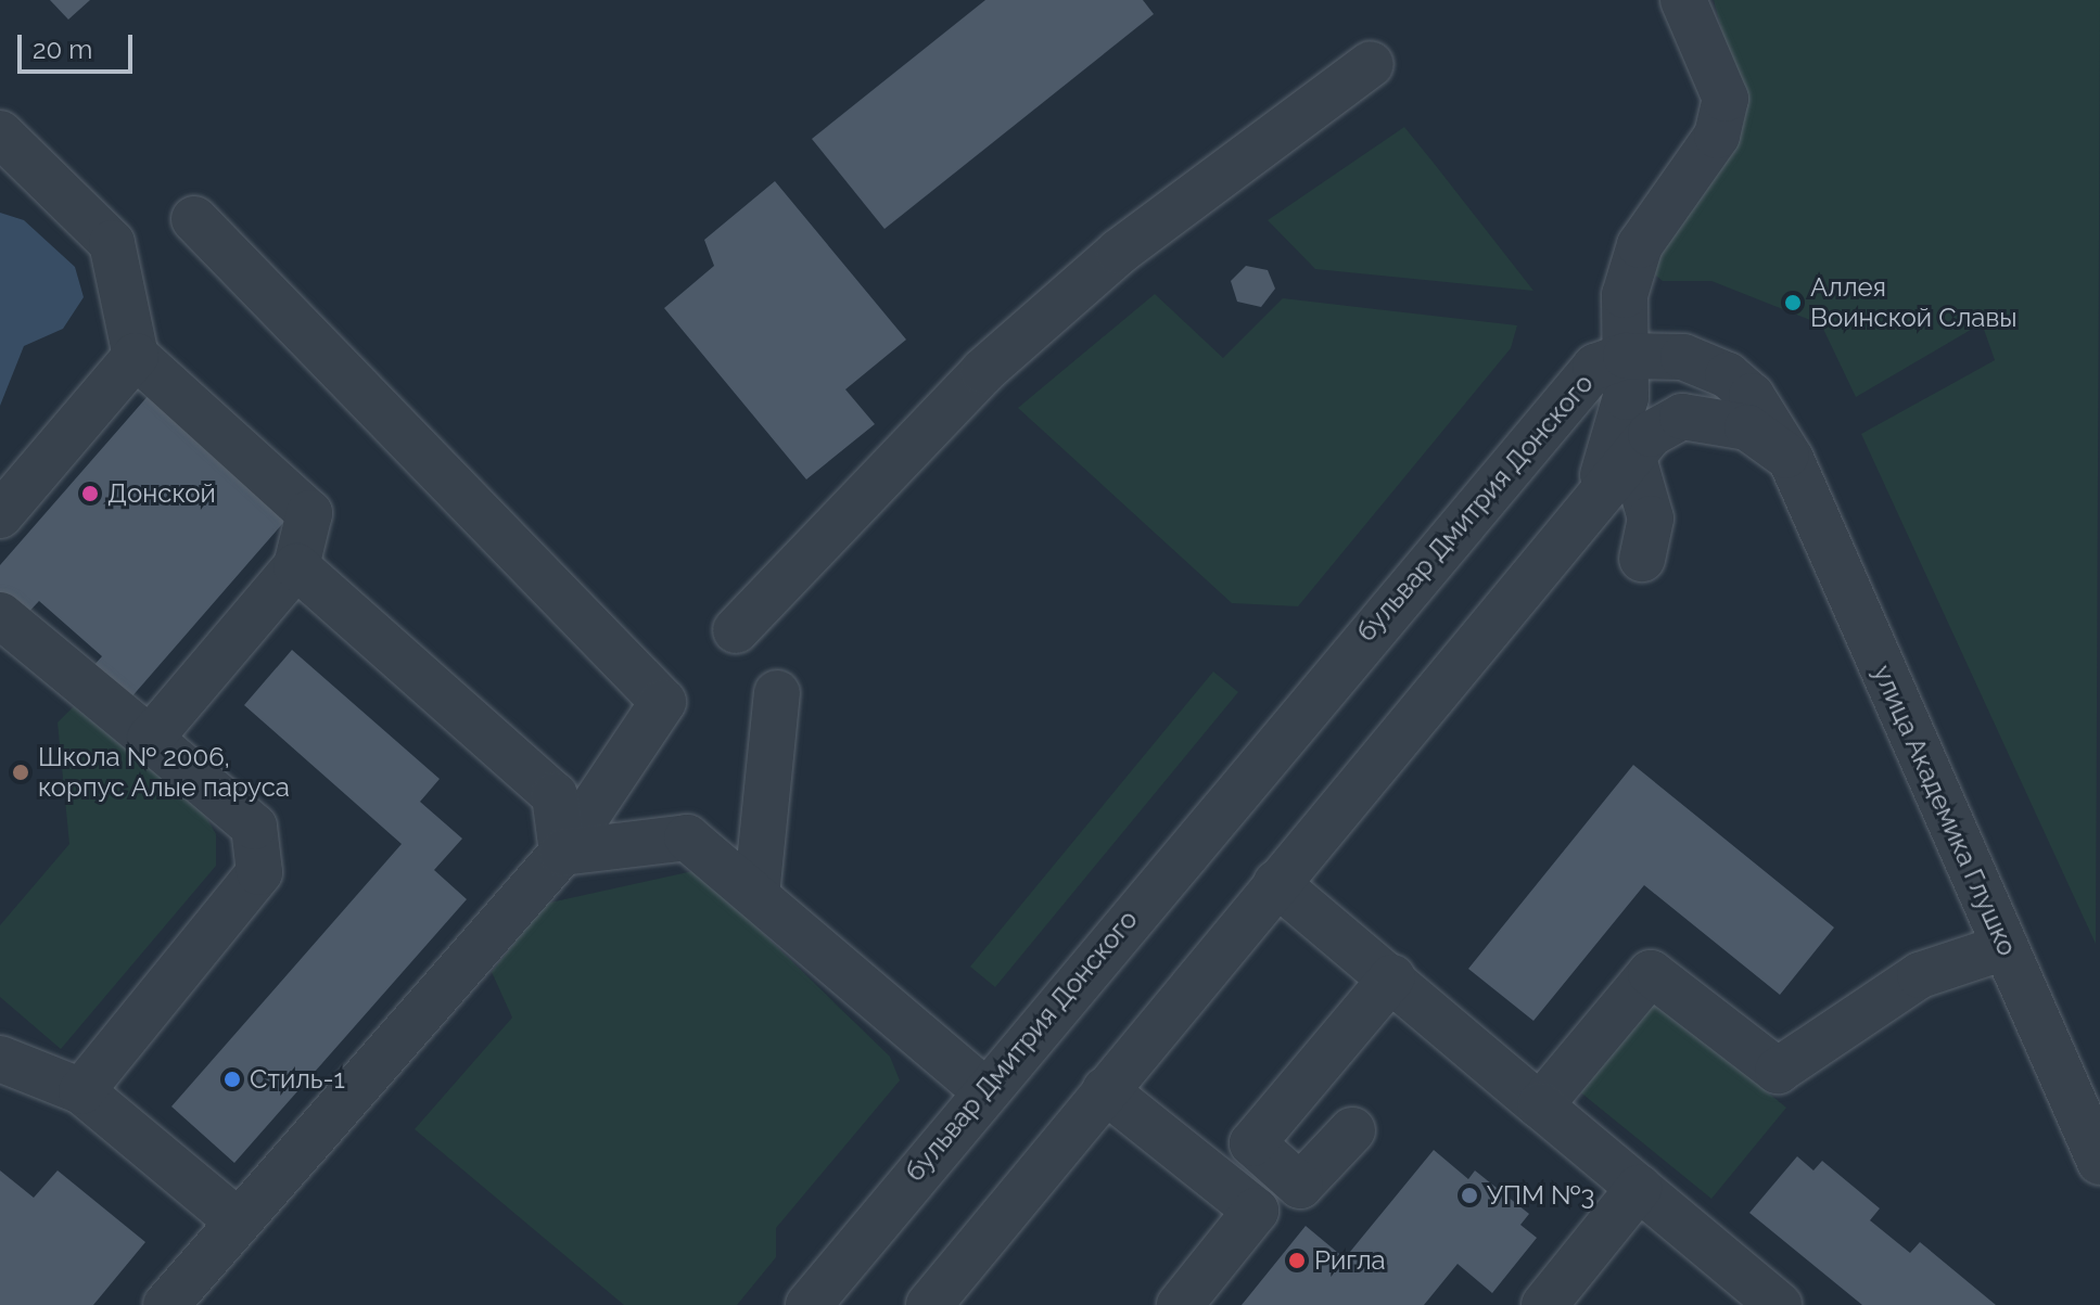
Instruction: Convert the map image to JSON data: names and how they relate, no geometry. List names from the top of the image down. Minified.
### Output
{"streets":{"street":["бульвар Дмитрия Донского","улица Академика Глушко"]},"crossings":[["бульвар Дмитрия Донского","улица Академика Глушко"]],"places":["Аллея Воинской Славы","Донской","Школа № 2006, корпус Алые паруса","Стиль-1","УПМ №3","Ригла"],"scale_bar":"20 m"}
